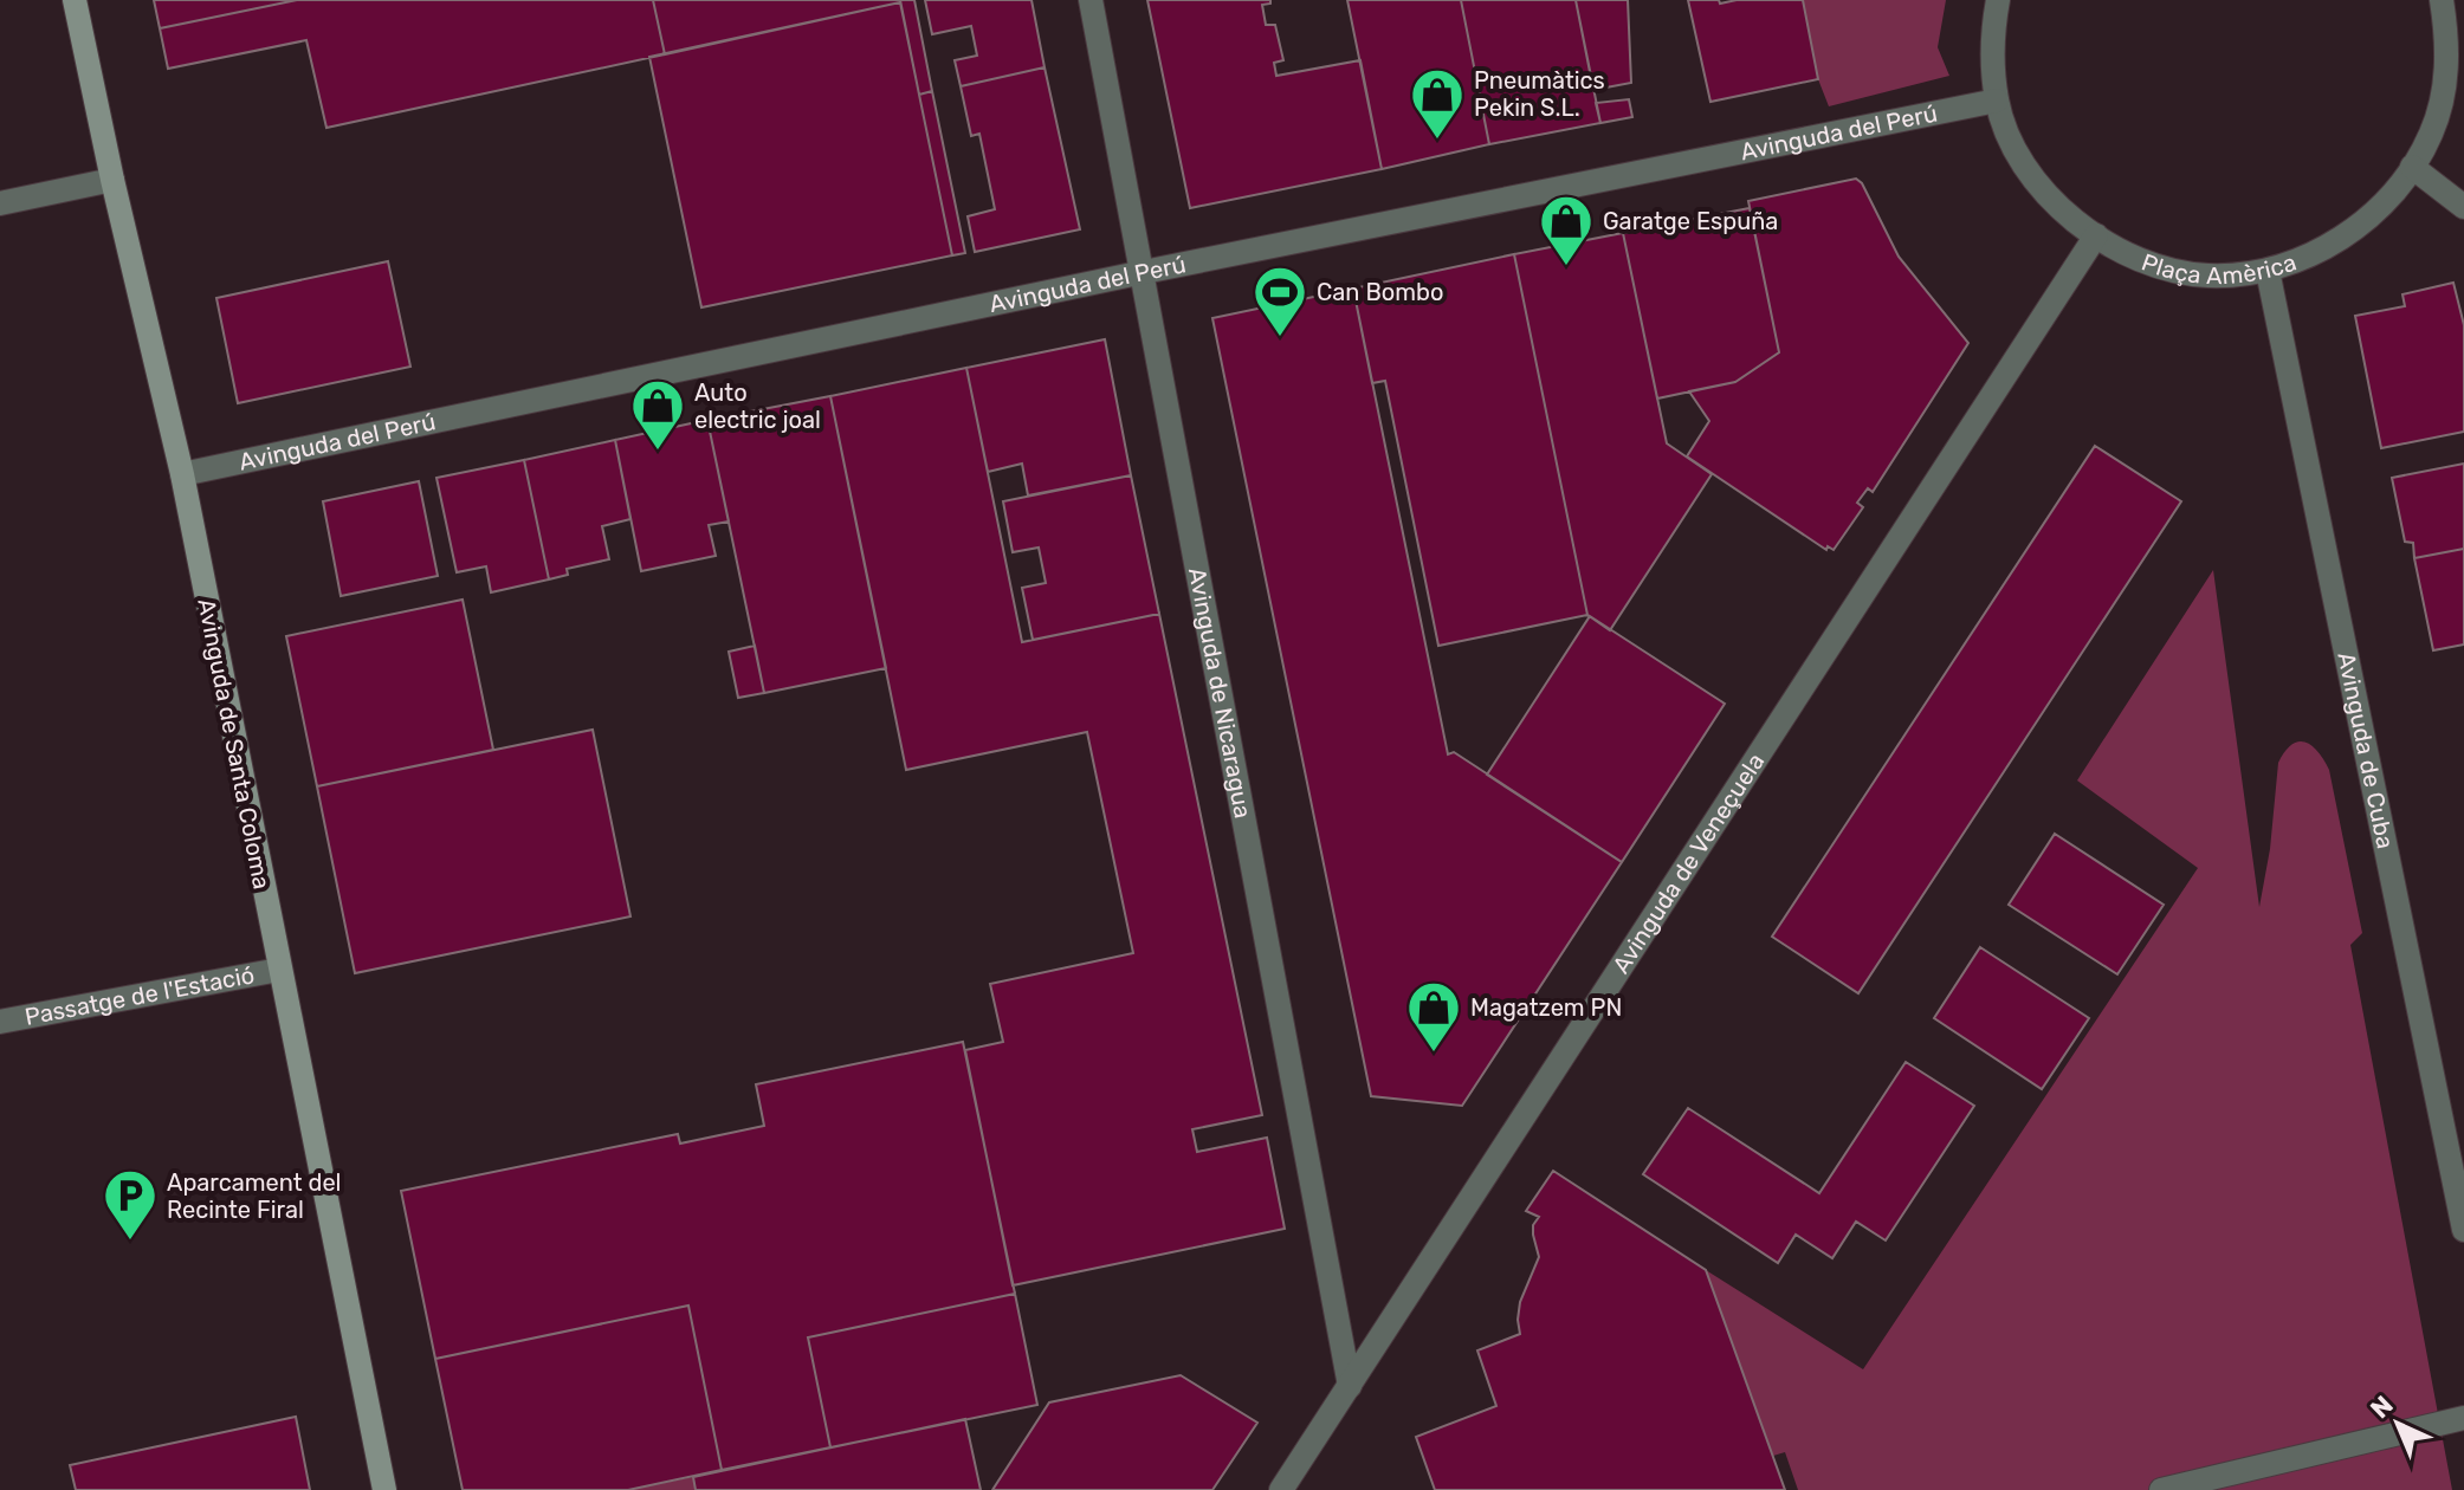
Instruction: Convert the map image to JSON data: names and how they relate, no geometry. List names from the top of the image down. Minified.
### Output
{"streets":{"main road":["Avinguda de Santa Coloma"],"street":["Avinguda del Perú","Plaça Amèrica","Avinguda de Nicaragua","Avinguda de Cuba","Avinguda de Veneçuela","Passatge de l'Estació"]},"crossings":[["Avinguda del Perú","Plaça Amèrica"],["Avinguda del Perú","Avinguda de Nicaragua"],["Avinguda del Perú","Avinguda de Santa Coloma"],["Plaça Amèrica","Avinguda de Cuba"],["Plaça Amèrica","Avinguda de Veneçuela"],["Avinguda de Nicaragua","Avinguda de Veneçuela"],["Avinguda de Santa Coloma","Passatge de l'Estació"]],"places":{"shop":["Pneumàtics Pekin S.L.","Garatge Espuña","Auto electric joal","Magatzem PN"],"sports":["Can Bombo"],"parking":["Aparcament del Recinte Firal"]},"north":"top left"}
